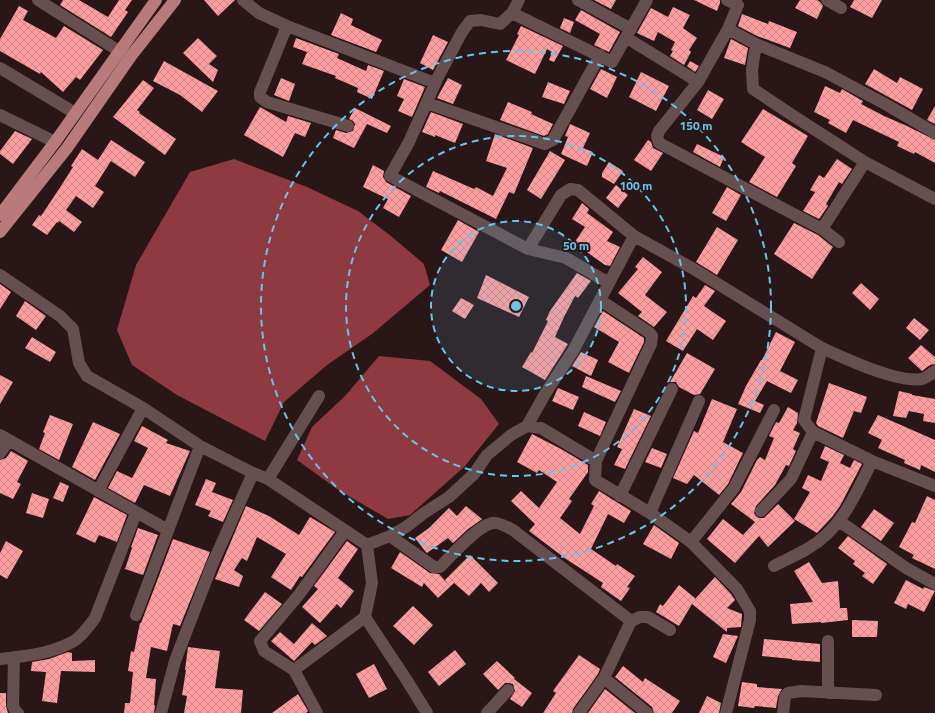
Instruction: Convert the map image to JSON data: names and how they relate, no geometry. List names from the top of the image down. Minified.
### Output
{"rings":["150 m","100 m","50 m"]}
